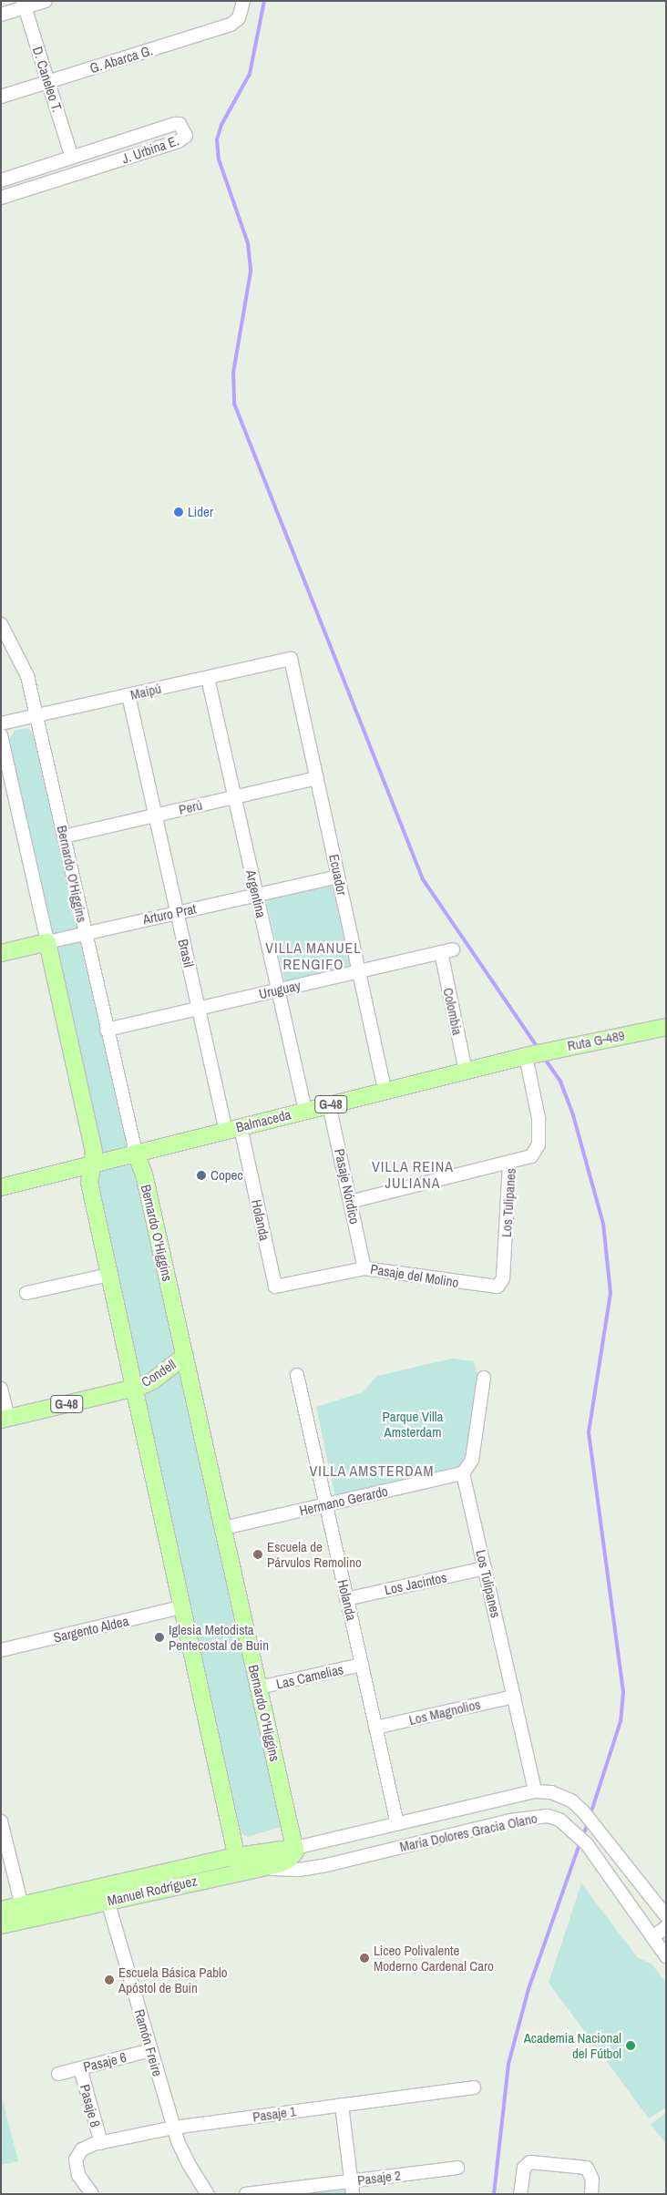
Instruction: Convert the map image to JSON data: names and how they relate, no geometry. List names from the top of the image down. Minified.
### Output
{"streets":{"main road":["Bernardo O'Higgins","Arturo Prat","Ruta G-489","G-48","Balmaceda","Condell","Manuel Rodríguez"],"street":["G. Abarca G.","D. Caneleo T.","J. Urbina E.","Maipú","Perú","Ecuador","Argentina","Brasil","Uruguay","Colombia","Pasaje Nórdico","Los Tulipanes","Holanda","Pasaje del Molino","Hermano Gerardo","Los Jacintos","Sargento Aldea","Las Camelias","Los Magnolios","María Dolores Gracia Olano","Ramón Freire","Pasaje 6","Pasaje 8","Pasaje 1","Pasaje 2"]},"crossings":[["G. Abarca G.","D. Caneleo T."],["D. Caneleo T.","J. Urbina E."],["Maipú","Bernardo O'Higgins"],["Maipú","Ecuador"],["Maipú","Argentina"],["Maipú","Brasil"],["Perú","Bernardo O'Higgins"],["Perú","Ecuador"],["Perú","Argentina"],["Perú","Brasil"],["Bernardo O'Higgins","Arturo Prat"],["Bernardo O'Higgins","Uruguay"],["Bernardo O'Higgins","Balmaceda"],["Bernardo O'Higgins","Condell"],["Bernardo O'Higgins","Hermano Gerardo"],["Bernardo O'Higgins","Las Camelias"],["Bernardo O'Higgins","Manuel Rodríguez"],["Ecuador","Arturo Prat"],["Ecuador","Uruguay"],["Ecuador","Balmaceda"],["Argentina","Arturo Prat"],["Argentina","Uruguay"],["Argentina","Balmaceda"],["Arturo Prat","Brasil"],["Brasil","Uruguay"],["Brasil","Balmaceda"],["Brasil","Holanda"],["Uruguay","Colombia"],["Colombia","Balmaceda"],["Ruta G-489","Balmaceda"],["Ruta G-489","Los Tulipanes"],["G-48","Condell"],["Balmaceda","Pasaje Nórdico"],["Balmaceda","Los Tulipanes"],["Balmaceda","Holanda"],["Pasaje Nórdico","Pasaje del Molino"],["Los Tulipanes","Pasaje del Molino"],["Los Tulipanes","Hermano Gerardo"],["Los Tulipanes","Los Jacintos"],["Los Tulipanes","Los Magnolios"],["Los Tulipanes","María Dolores Gracia Olano"],["Los Tulipanes","Manuel Rodríguez"],["Holanda","Pasaje del Molino"],["Holanda","Hermano Gerardo"],["Holanda","Los Jacintos"],["Holanda","Las Camelias"],["Holanda","Los Magnolios"],["Holanda","Manuel Rodríguez"],["María Dolores Gracia Olano","Manuel Rodríguez"],["Manuel Rodríguez","Ramón Freire"],["Ramón Freire","Pasaje 6"],["Ramón Freire","Pasaje 1"],["Pasaje 6","Pasaje 8"],["Pasaje 8","Pasaje 1"]],"districts":["VILLA MANUEL RENGIFO","VILLA REINA JULIANA","VILLA AMSTERDAM"],"parks":["Parque Villa Amsterdam"],"places":["Lider","Copec","Escuela de Párvulos Remolino","Iglesia Metodista Pentecostal de Buin","Liceo Polivalente Moderno Cardenal Caro","Escuela Básica Pablo Apóstol de Buin","Academia Nacional del Fútbol"]}
